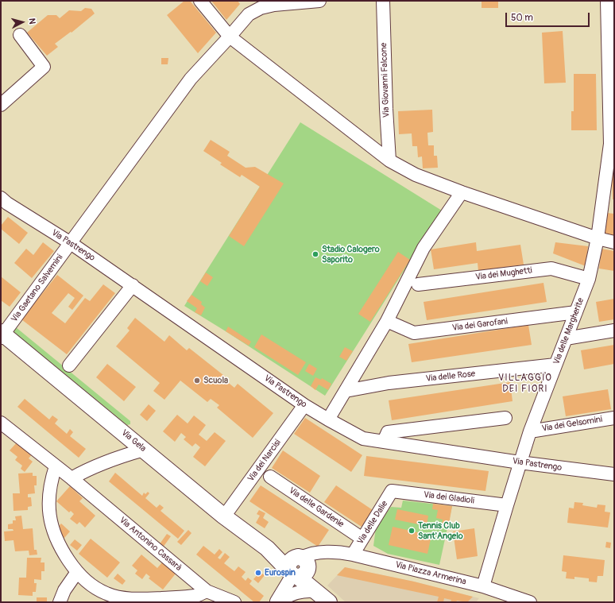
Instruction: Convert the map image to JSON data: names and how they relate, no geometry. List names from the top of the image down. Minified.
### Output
{"streets":{"main road":["Via Gela"],"street":["Via Giovanni Falcone","Via Pastrengo","Via dei Mughetti","Via Gaetano Salvemini","Via dei Garofani","Via delle Margherite","Via delle Rose","Via dei Gelsomini","Via dei Narcisi","Via dei Gladioli","Via delle Gardenie","Via delle Dalie","Via Antonino Cassarà","Via Piazza Armerina"]},"crossings":[["Via Pastrengo","Via Gaetano Salvemini"],["Via Pastrengo","Via delle Margherite"],["Via Pastrengo","Via dei Narcisi"],["Via dei Mughetti","Via delle Margherite"],["Via Gaetano Salvemini","Via Gela"],["Via dei Garofani","Via delle Margherite"],["Via delle Margherite","Via delle Rose"],["Via delle Margherite","Via dei Gelsomini"],["Via delle Margherite","Via dei Gladioli"],["Via delle Margherite","Via Piazza Armerina"],["Via Gela","Via dei Narcisi"],["Via Gela","Via Piazza Armerina"],["Via dei Gladioli","Via delle Dalie"],["Via delle Gardenie","Via delle Dalie"],["Via delle Dalie","Via Piazza Armerina"]],"districts":["VILLAGGIO DEI FIORI"],"places":["Stadio Calogero Saporito","Scuola","Tennis Club Sant'Angelo","Eurospin"],"scale_bar":"50 m","north":"right"}
